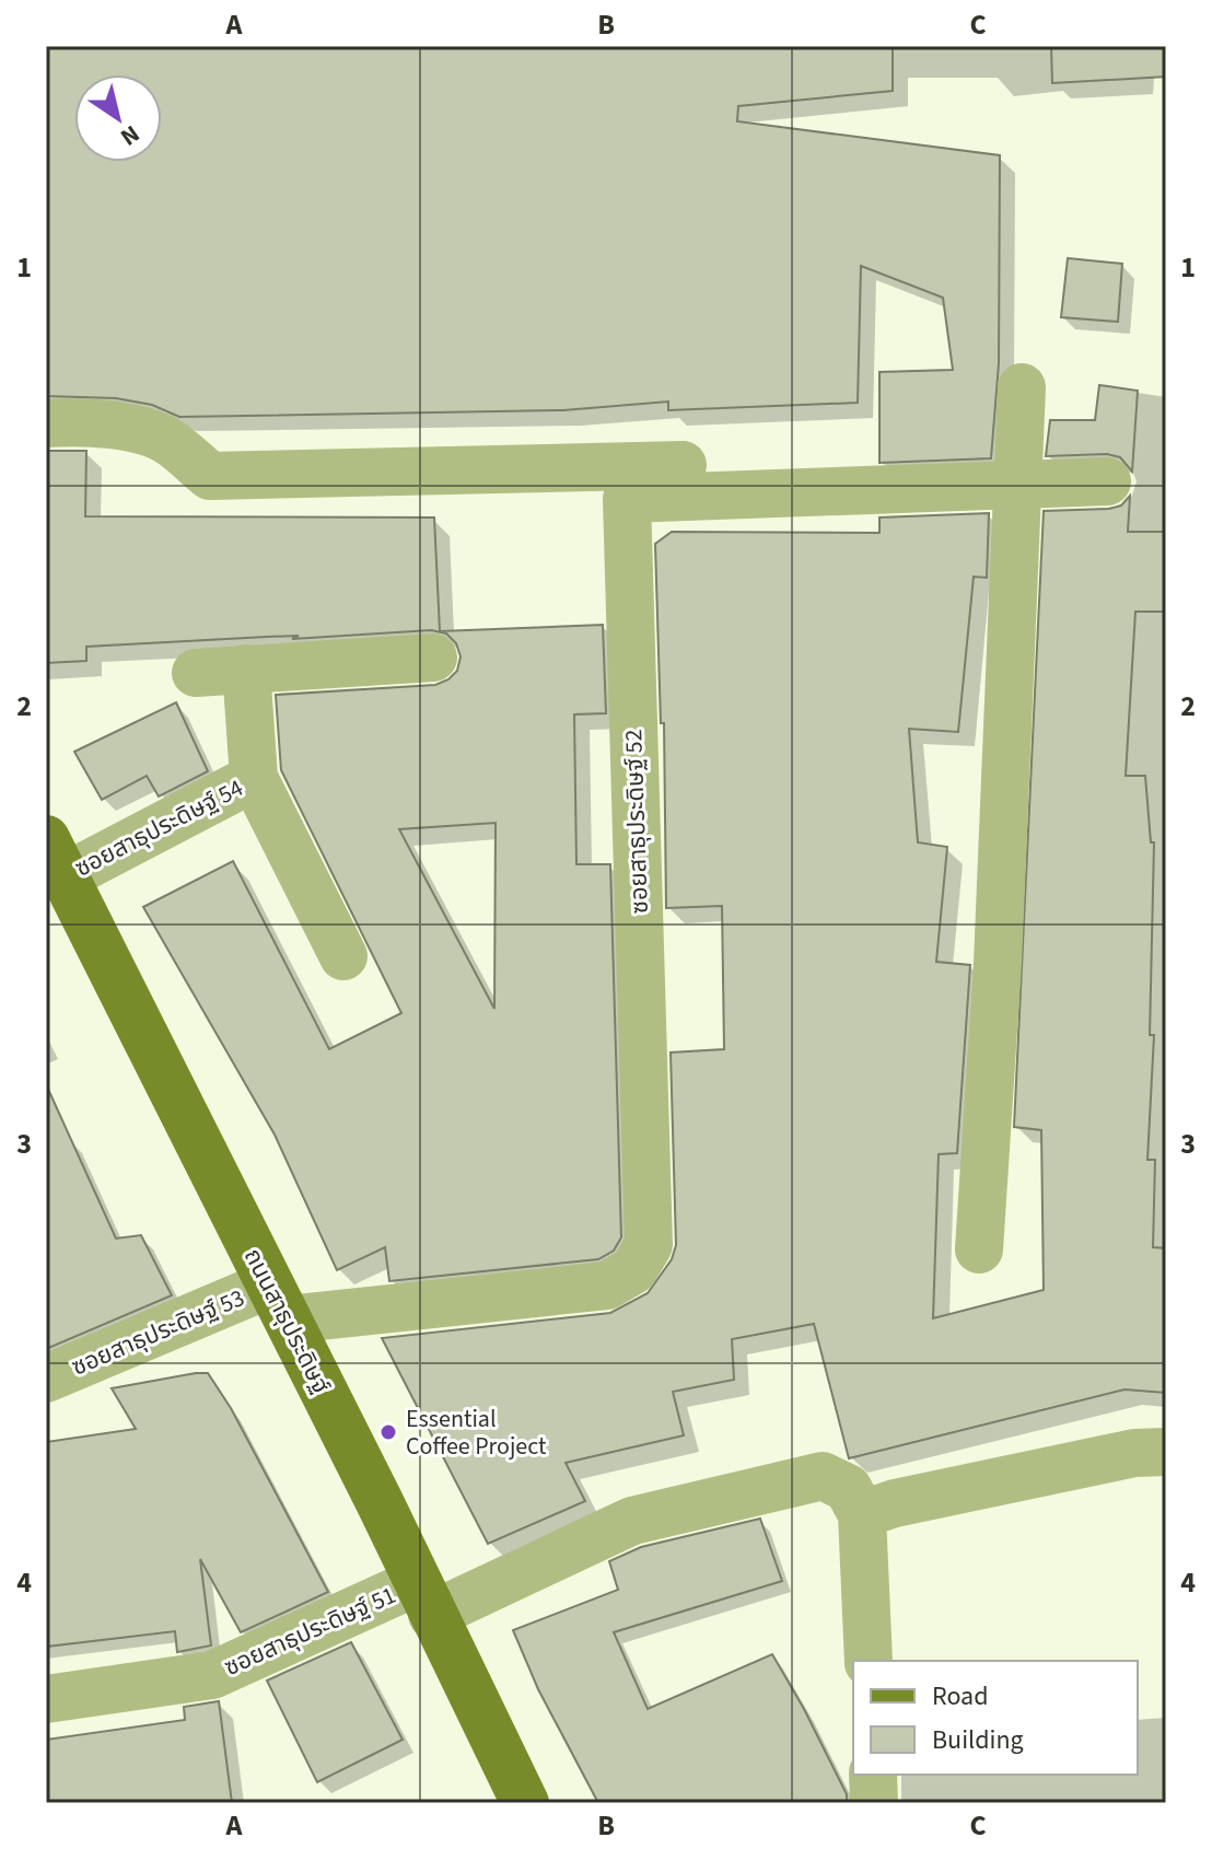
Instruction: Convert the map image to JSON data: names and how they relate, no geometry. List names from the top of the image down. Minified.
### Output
{"streets":{"main road":["ถนนสาธุประดิษฐ์"],"street":["ซอยสาธุประดิษฐ์ 52","ซอยสาธุประดิษฐ์ 54","ซอยสาธุประดิษฐ์ 53","ซอยสาธุประดิษฐ์ 51"]},"crossings":[["ซอยสาธุประดิษฐ์ 52","ถนนสาธุประดิษฐ์"],["ซอยสาธุประดิษฐ์ 52","ซอยสาธุประดิษฐ์ 53"],["ซอยสาธุประดิษฐ์ 54","ถนนสาธุประดิษฐ์"],["ถนนสาธุประดิษฐ์","ซอยสาธุประดิษฐ์ 53"],["ถนนสาธุประดิษฐ์","ซอยสาธุประดิษฐ์ 51"]],"places":["Essential Coffee Project"],"legend":["Road","Building"],"north":"bottom right","grid":{"columns":["A","B","C"],"rows":["1","2","3","4"]}}
